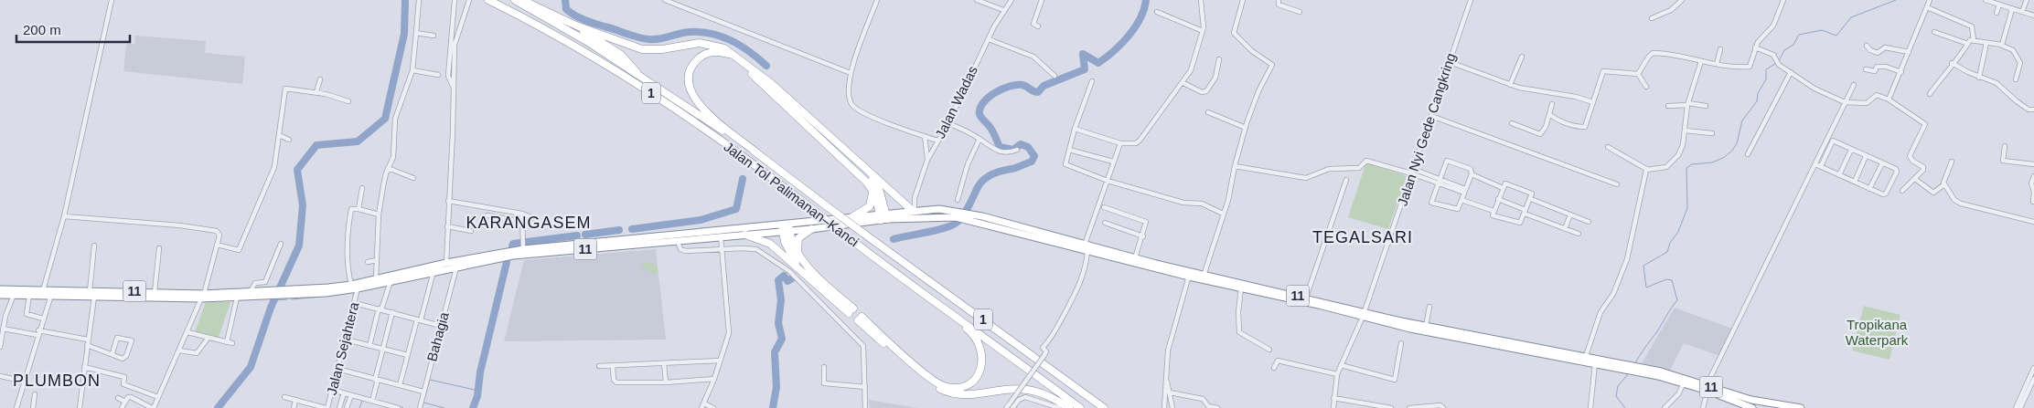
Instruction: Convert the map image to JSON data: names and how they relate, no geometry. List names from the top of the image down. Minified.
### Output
{"streets":{"highway":["1","Jalan Tol Palimanan–Kanci","11"],"street":["Jalan Wadas","Jalan Nyi Gede Cangkring","Bahagia","Jalan Sejahtera"]},"crossings":[["Jalan Wadas","11"],["Jalan Nyi Gede Cangkring","11"],["11","Bahagia"],["11","Jalan Sejahtera"]],"districts":["KARANGASEM","TEGALSARI","PLUMBON"],"parks":["Tropikana Waterpark"],"scale_bar":"200 m"}
